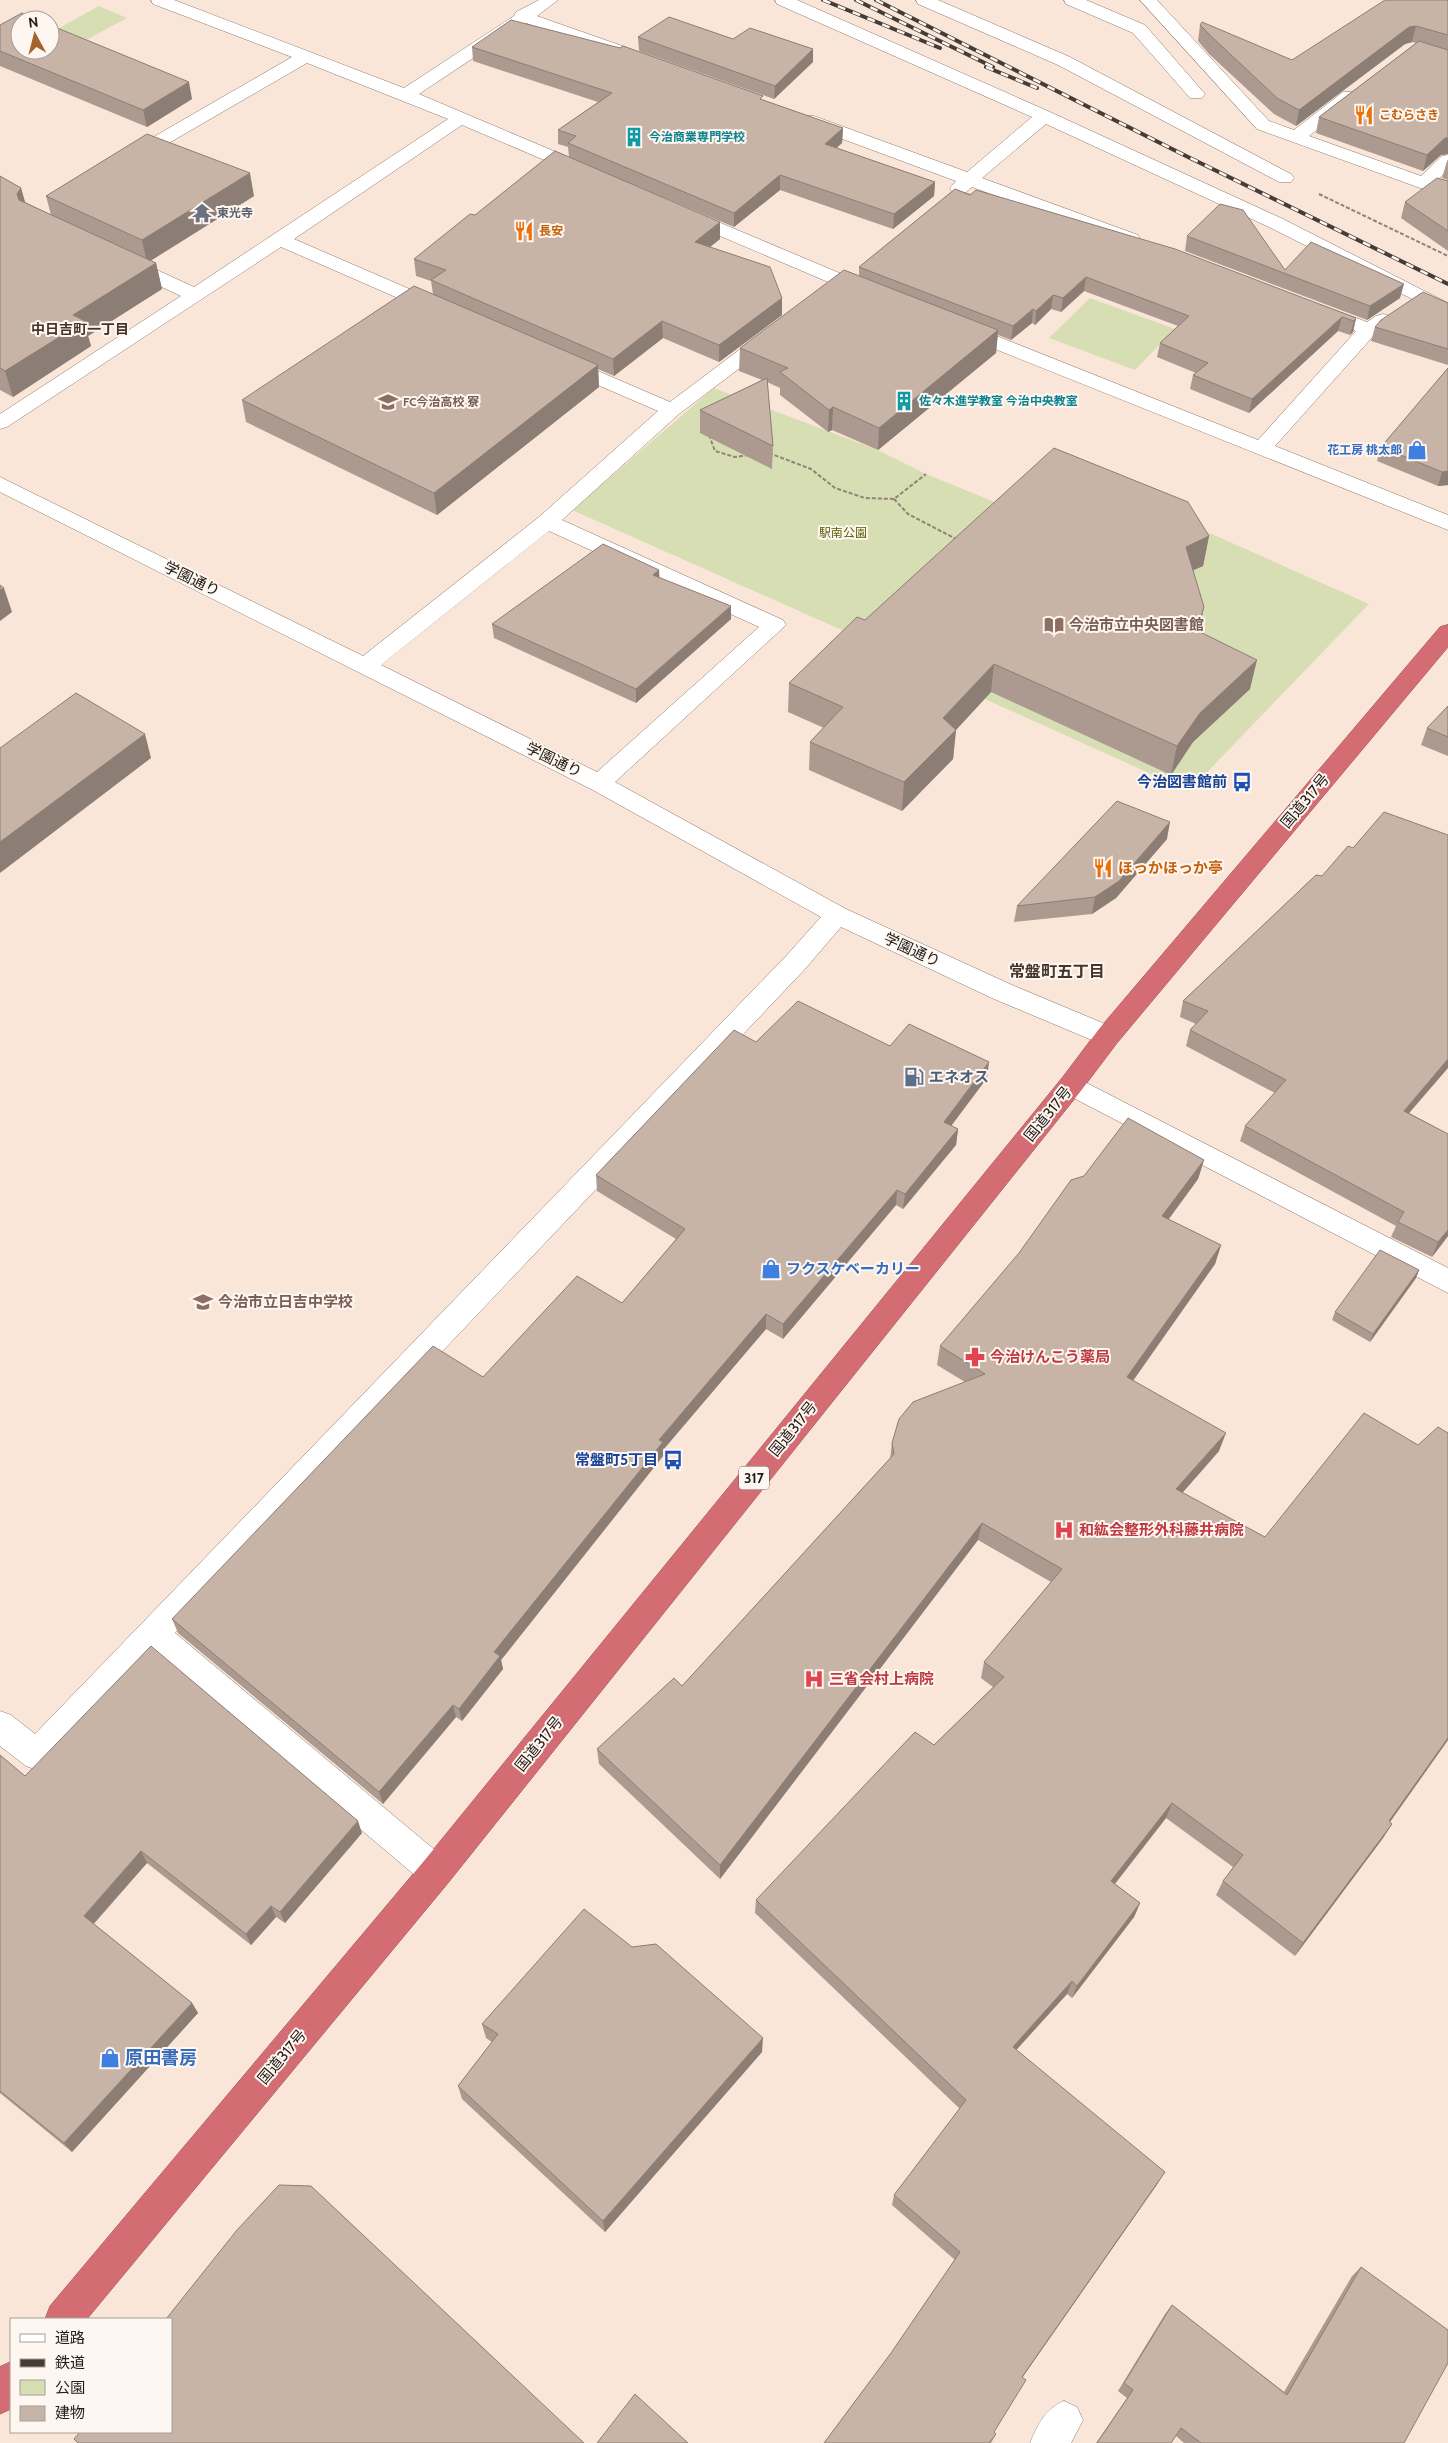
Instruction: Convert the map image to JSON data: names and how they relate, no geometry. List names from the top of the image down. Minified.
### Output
{"streets":{"highway":["国道317号","317"],"street":["学園通り"]},"crossings":[["学園通り","国道317号"]],"districts":["中日吉町一丁目","常盤町五丁目"],"parks":["駅南公園"],"places":{"restaurant":["こむらさき","長安","ほっかほっか亭"],"building":["今治商業専門学校","佐々木進学教室 今治中央教室"],"temple":["東光寺"],"school or university":["FC今治高校 寮","今治市立日吉中学校"],"shop":["花工房 桃太郎","フクスケベーカリー","原田書房"],"library":["今治市立中央図書館"],"bus stop":["今治図書館前","常盤町5丁目"],"fuel station":["エネオス"],"pharmacy":["今治けんこう薬局"],"hospital":["和紘会整形外科藤井病院","三省会村上病院"]},"legend":["道路","鉄道","公園","建物"],"north":"top"}
